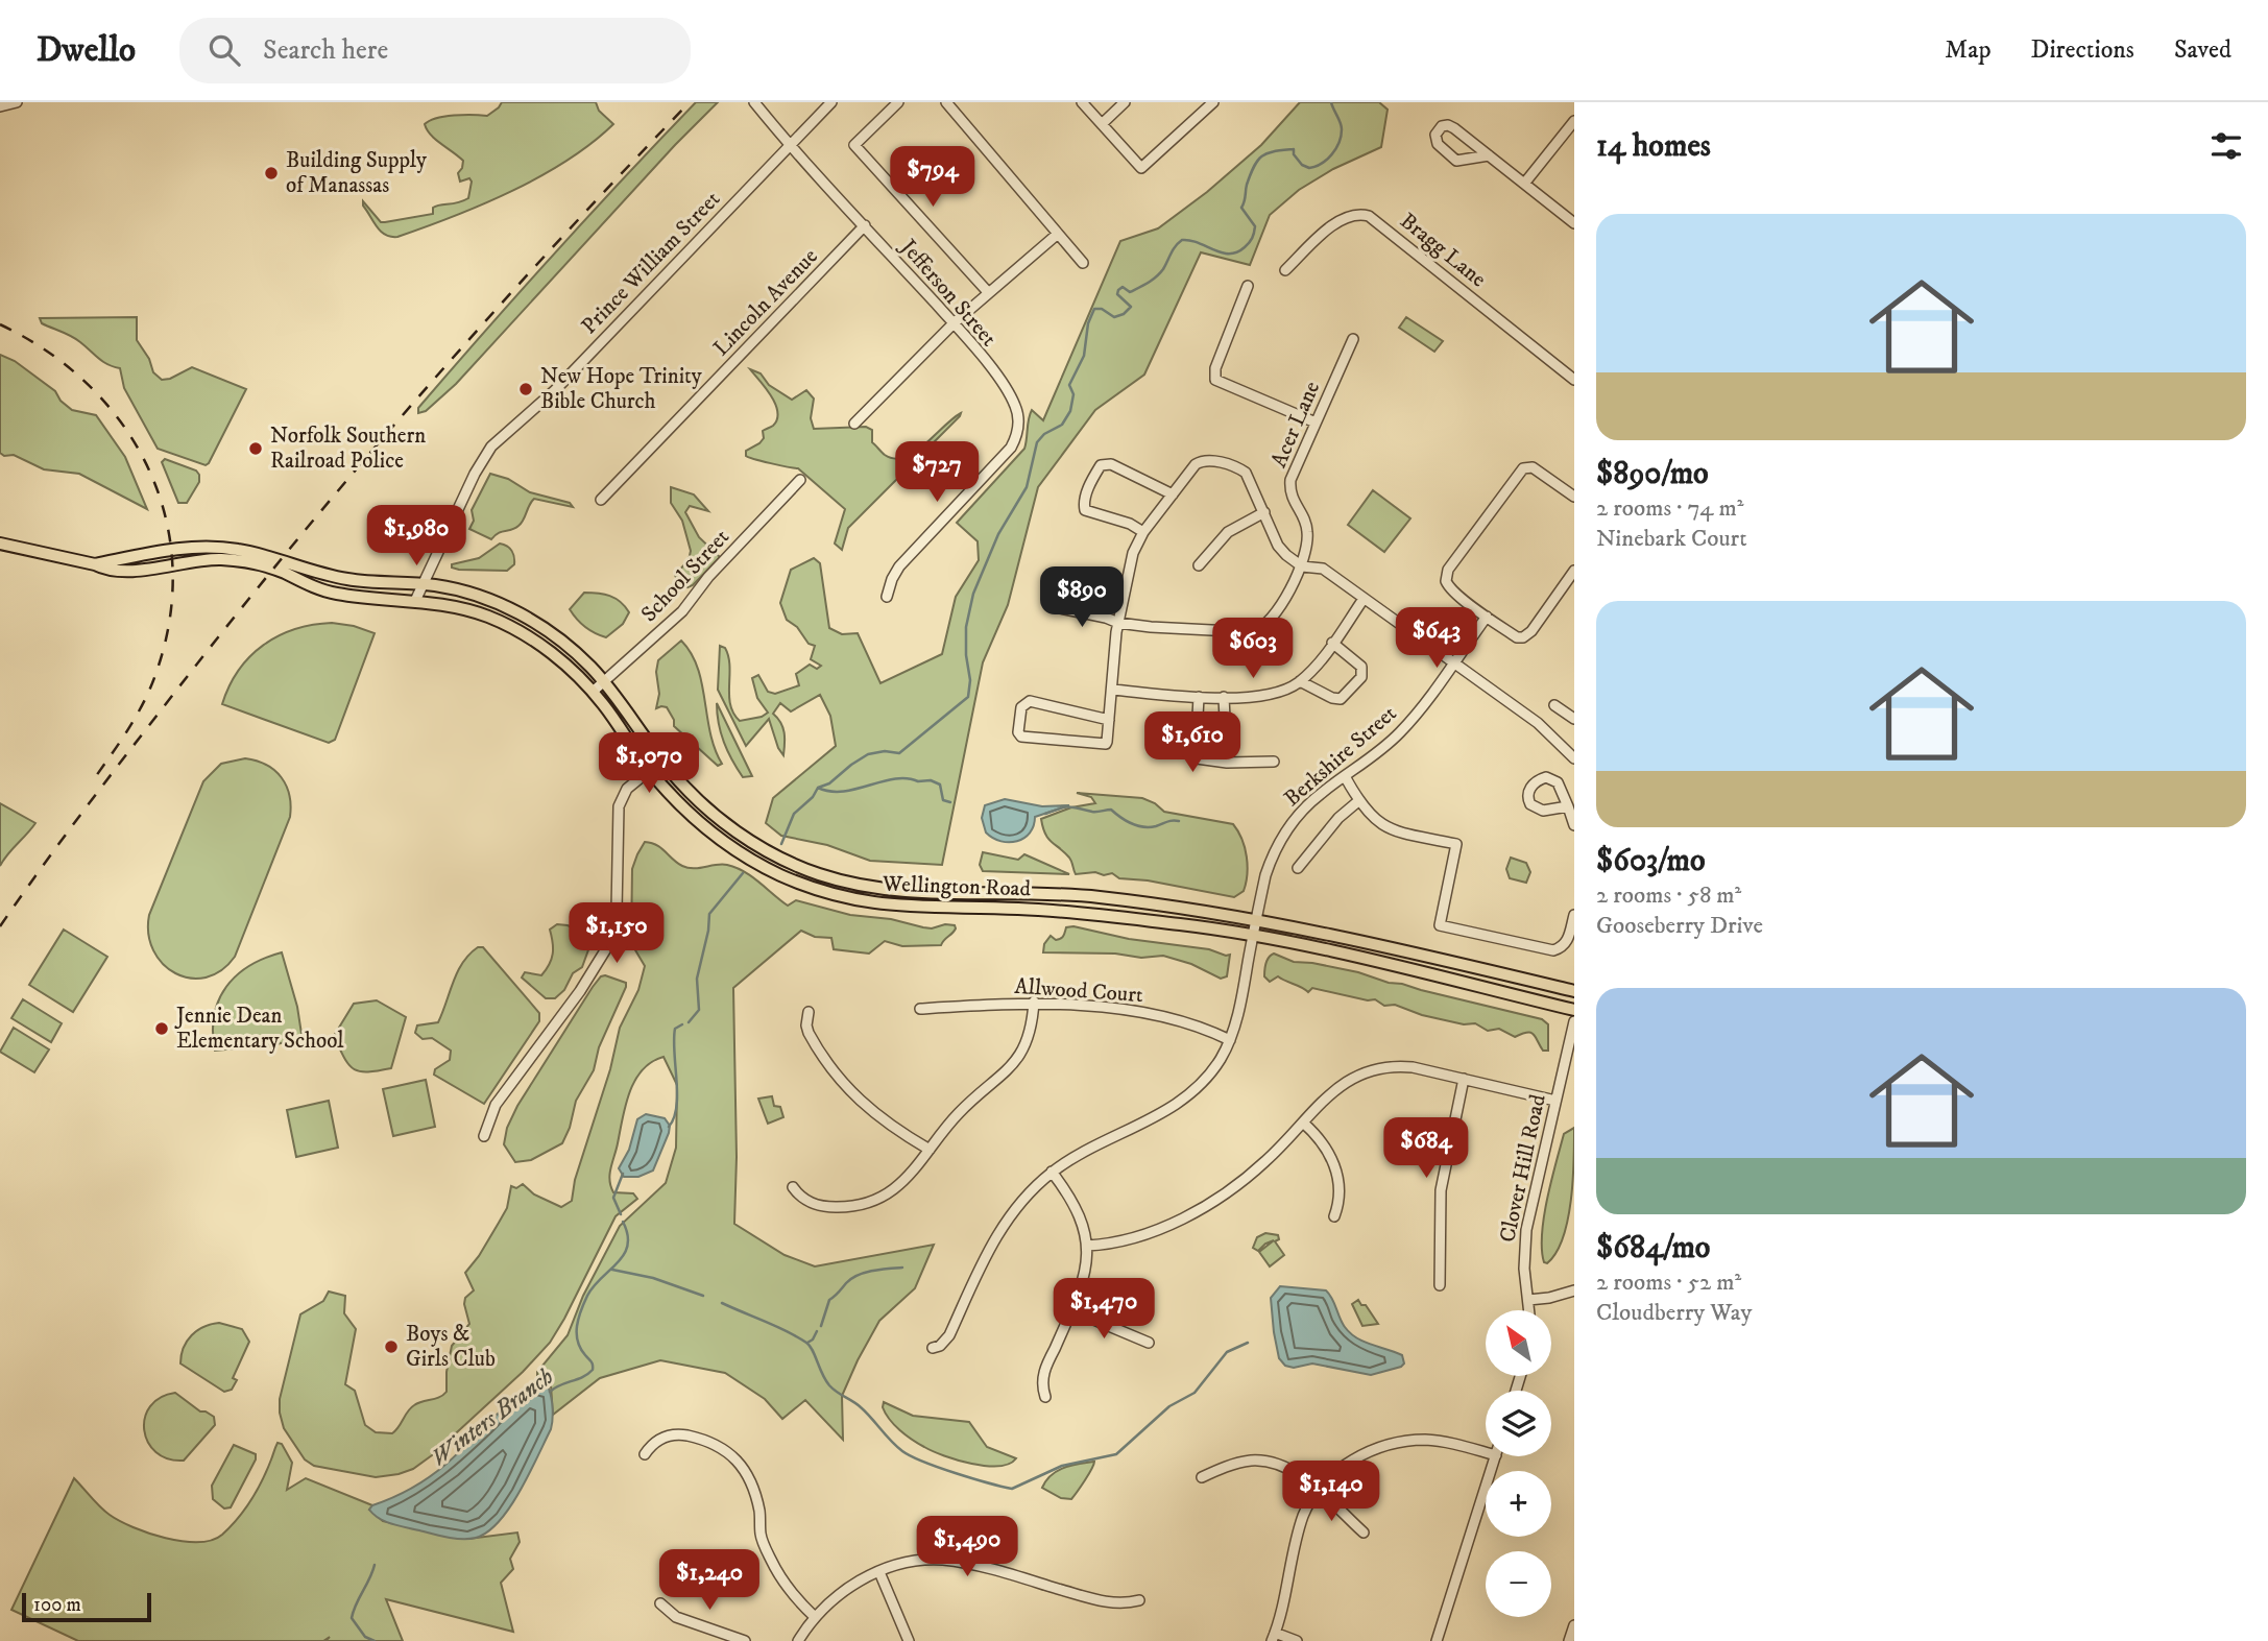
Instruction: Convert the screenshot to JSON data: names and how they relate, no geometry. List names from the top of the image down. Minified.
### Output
{"streets":{"main road":["Wellington Road"],"street":["Bragg Lane","Prince William Street","Jefferson Street","Lincoln Avenue","Acer Lane","School Street","Berkshire Street","Allwood Court","Clover Hill Road"]},"crossings":[["Prince William Street","Jefferson Street"],["Prince William Street","Wellington Road"],["Jefferson Street","Lincoln Avenue"],["School Street","Wellington Road"],["Berkshire Street","Wellington Road"],["Berkshire Street","Allwood Court"]],"water":["Winters Branch"],"places":["Building Supply of Manassas","New Hope Trinity Bible Church","Norfolk Southern Railroad Police","Jennie Dean Elementary School","Boys & Girls Club"],"scale_bar":"100 m","north":"top left","page":{"header":"Dwello","search":"Search here","nav":["Map","Directions","Saved"],"heading":"14 homes","price":["$794","$727","$1,980","$890","$643","$603","$1,610","$1,070","$1,150","$684","$1,470","$1,140","$1,490","$1,240"],"list":[{"name":"$890/mo","note":"2 rooms · 74 m² · Ninebark Court"},{"name":"$603/mo","note":"2 rooms · 58 m² · Gooseberry Drive"},{"name":"$684/mo","note":"2 rooms · 52 m² · Cloudberry Way"}],"map_buttons":["+","−"],"scale":"100 m"}}
